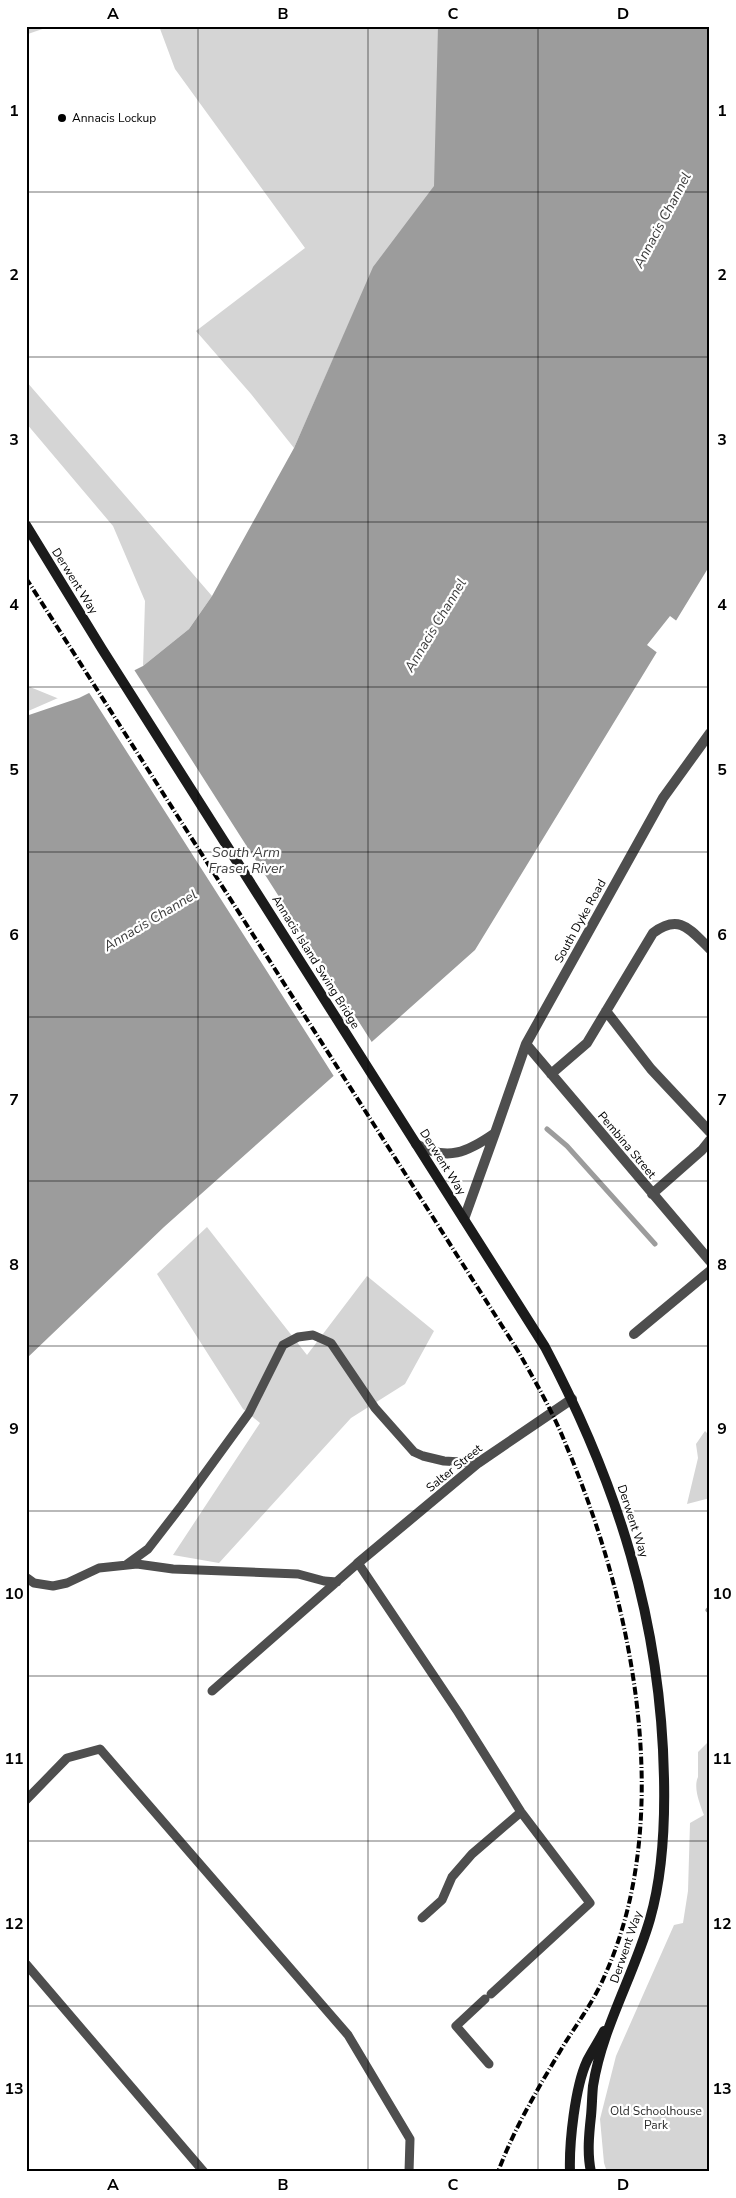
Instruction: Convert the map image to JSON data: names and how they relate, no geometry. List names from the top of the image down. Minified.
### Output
{"streets":{"main road":["Derwent Way","Annacis Island Swing Bridge"],"street":["South Dyke Road","Pembina Street","Salter Street"]},"crossings":[["Derwent Way","South Dyke Road"],["Derwent Way","Annacis Island Swing Bridge"],["Derwent Way","Salter Street"],["South Dyke Road","Pembina Street"]],"water":["Annacis Channel","South Arm Fraser River"],"parks":["Old Schoolhouse Park"],"places":["Annacis Lockup"],"grid":{"columns":["A","B","C","D"],"rows":["1","2","3","4","5","6","7","8","9","10","11","12","13"]}}
